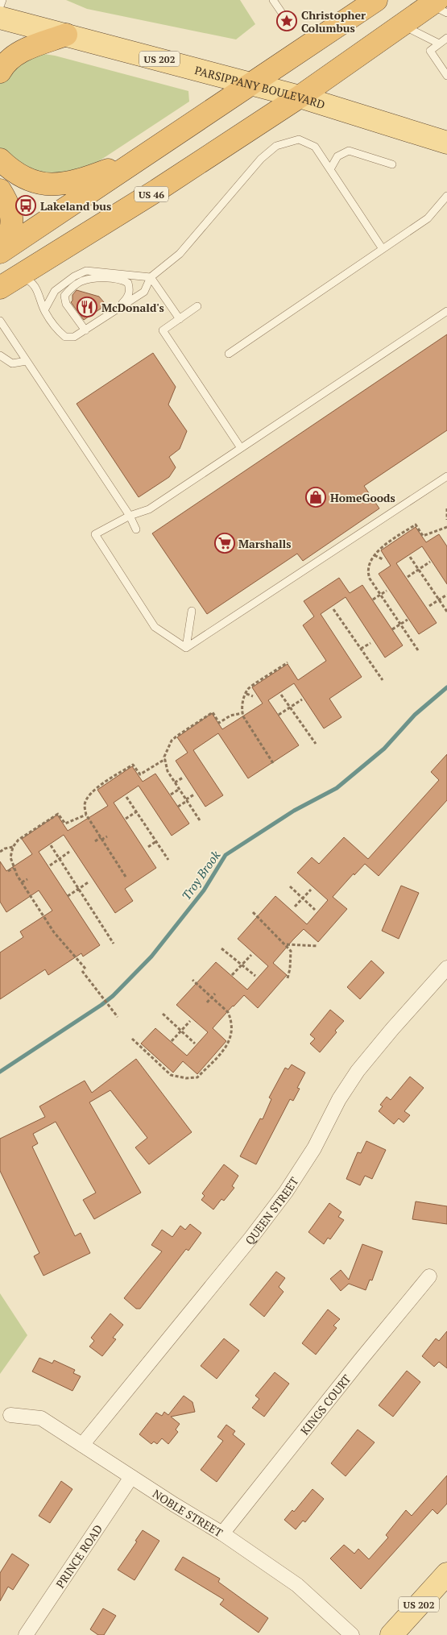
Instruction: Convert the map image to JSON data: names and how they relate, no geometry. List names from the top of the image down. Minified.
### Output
{"streets":{"highway":["US 46"],"main road":["US 202","PARSIPPANY BOULEVARD"],"street":["QUEEN STREET","KINGS COURT","NOBLE STREET","PRINCE ROAD"]},"crossings":[["PARSIPPANY BOULEVARD","US 46"],["QUEEN STREET","NOBLE STREET"],["KINGS COURT","NOBLE STREET"],["NOBLE STREET","PRINCE ROAD"]],"water":["Troy Brook"],"places":{"place":["Christopher Columbus"],"bus stop":["Lakeland bus"],"restaurant":["McDonald's"],"shop":["HomeGoods"],"supermarket":["Marshalls"]}}
